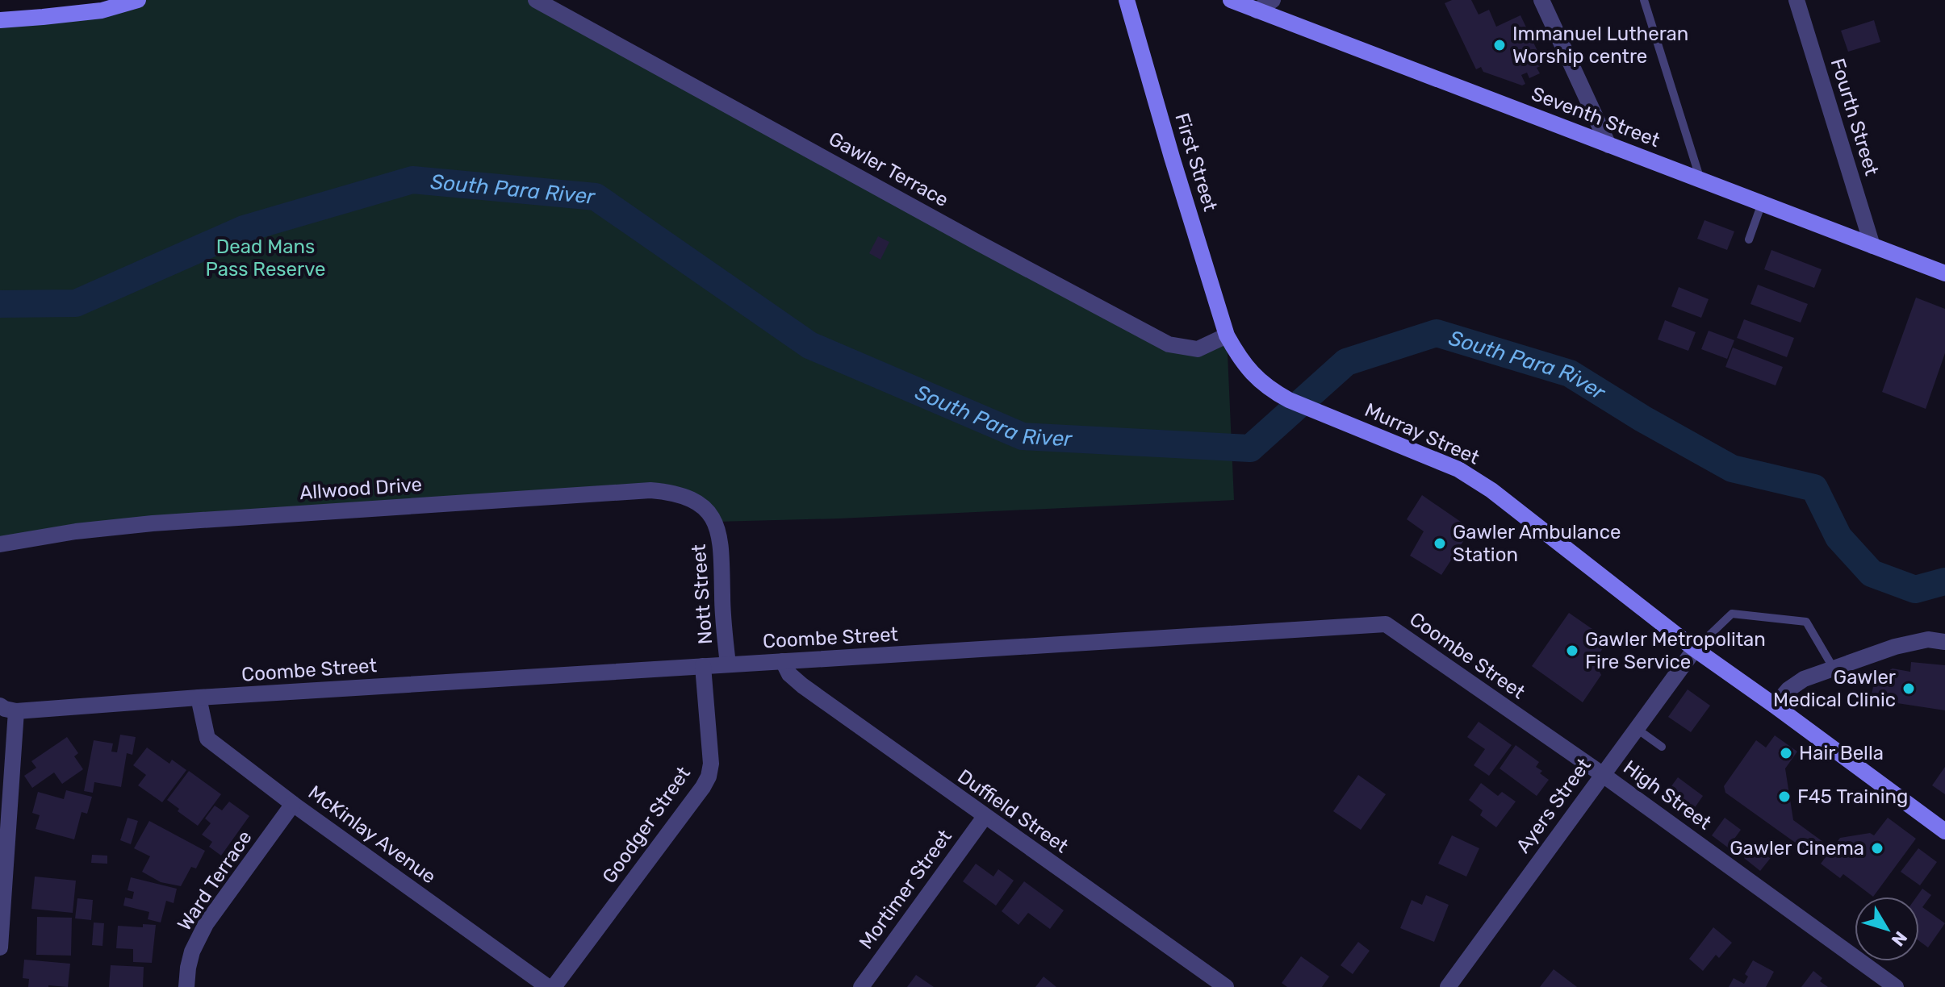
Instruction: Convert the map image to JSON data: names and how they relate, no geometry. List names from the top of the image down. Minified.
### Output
{"streets":{"street":["Seventh Street","Fourth Street","First Street","Gawler Terrace","Murray Street","Allwood Drive","Nott Street","Coombe Street","High Street","Ayers Street","Duffield Street","Goodger Street","McKinlay Avenue","Ward Terrace","Mortimer Street"]},"crossings":[["Seventh Street","Fourth Street"],["First Street","Gawler Terrace"],["First Street","Murray Street"],["Gawler Terrace","Murray Street"],["Murray Street","Ayers Street"],["Allwood Drive","Nott Street"],["Nott Street","Coombe Street"],["Coombe Street","High Street"],["Coombe Street","Ayers Street"],["Coombe Street","Duffield Street"],["Coombe Street","Goodger Street"],["Coombe Street","McKinlay Avenue"],["High Street","Ayers Street"],["Duffield Street","Mortimer Street"],["McKinlay Avenue","Ward Terrace"]],"water":["South Para River"],"parks":["Dead Mans Pass Reserve"],"places":["Immanuel Lutheran Worship centre","Gawler Ambulance Station","Gawler Metropolitan Fire Service","Gawler Medical Clinic","Hair Bella","F45 Training","Gawler Cinema"],"north":"bottom right"}
